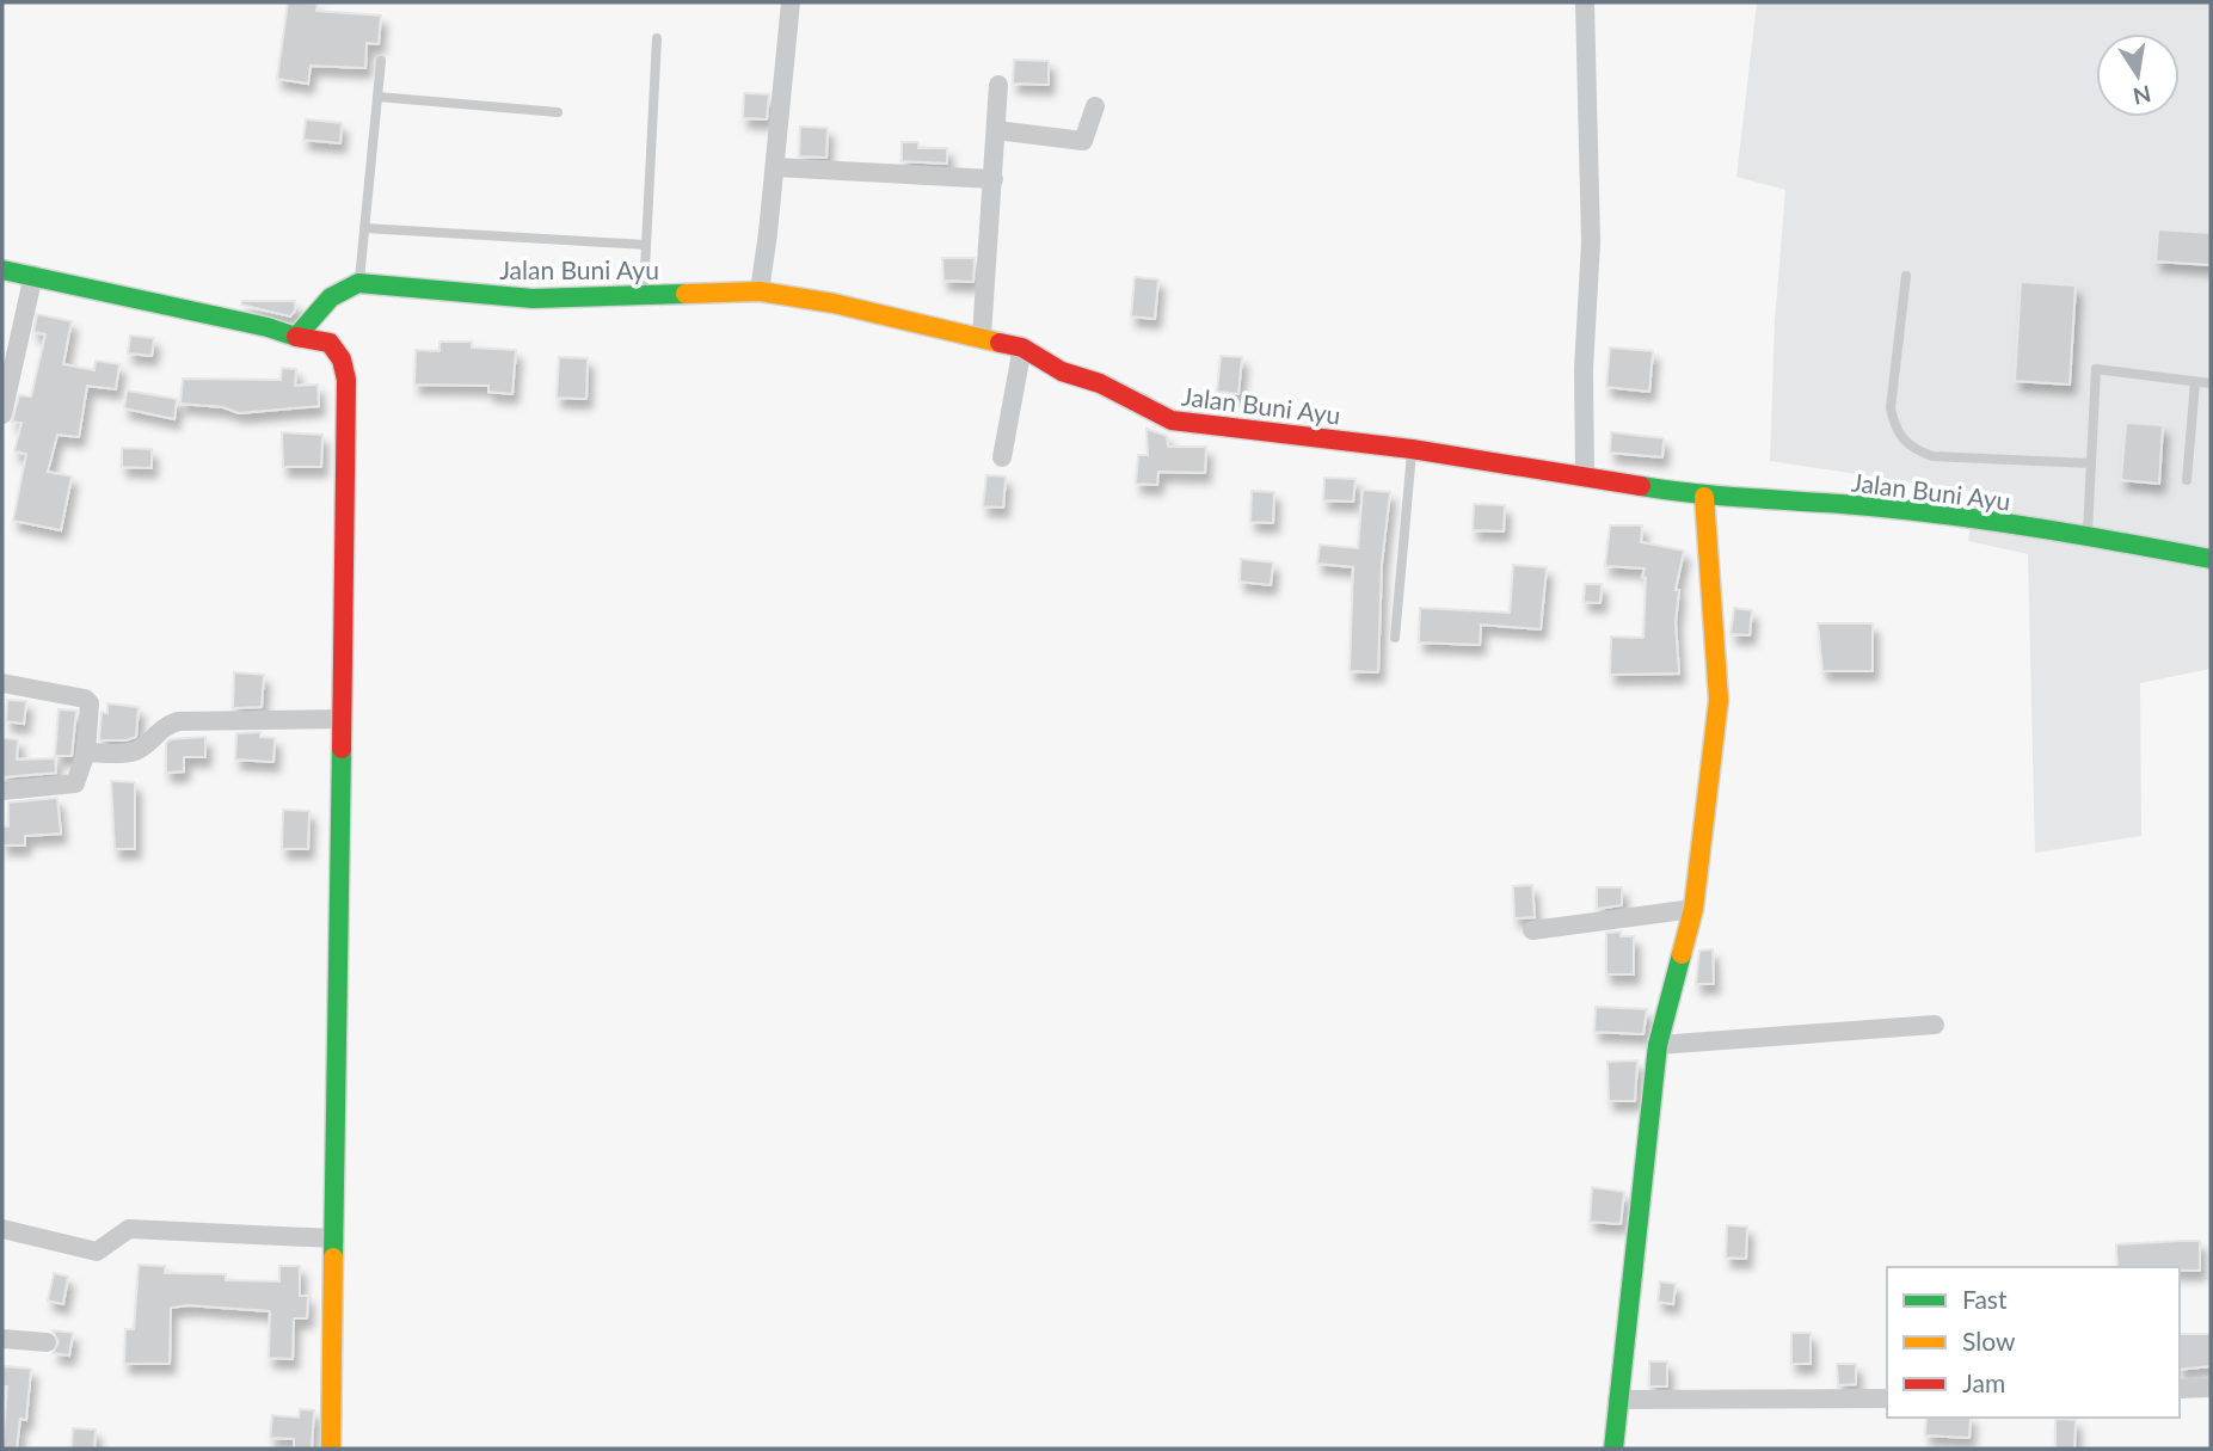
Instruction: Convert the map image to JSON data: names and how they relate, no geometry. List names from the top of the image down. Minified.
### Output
{"streets":{"main road":["Jalan Buni Ayu"]},"legend":["Fast","Slow","Jam"],"north":"bottom"}
